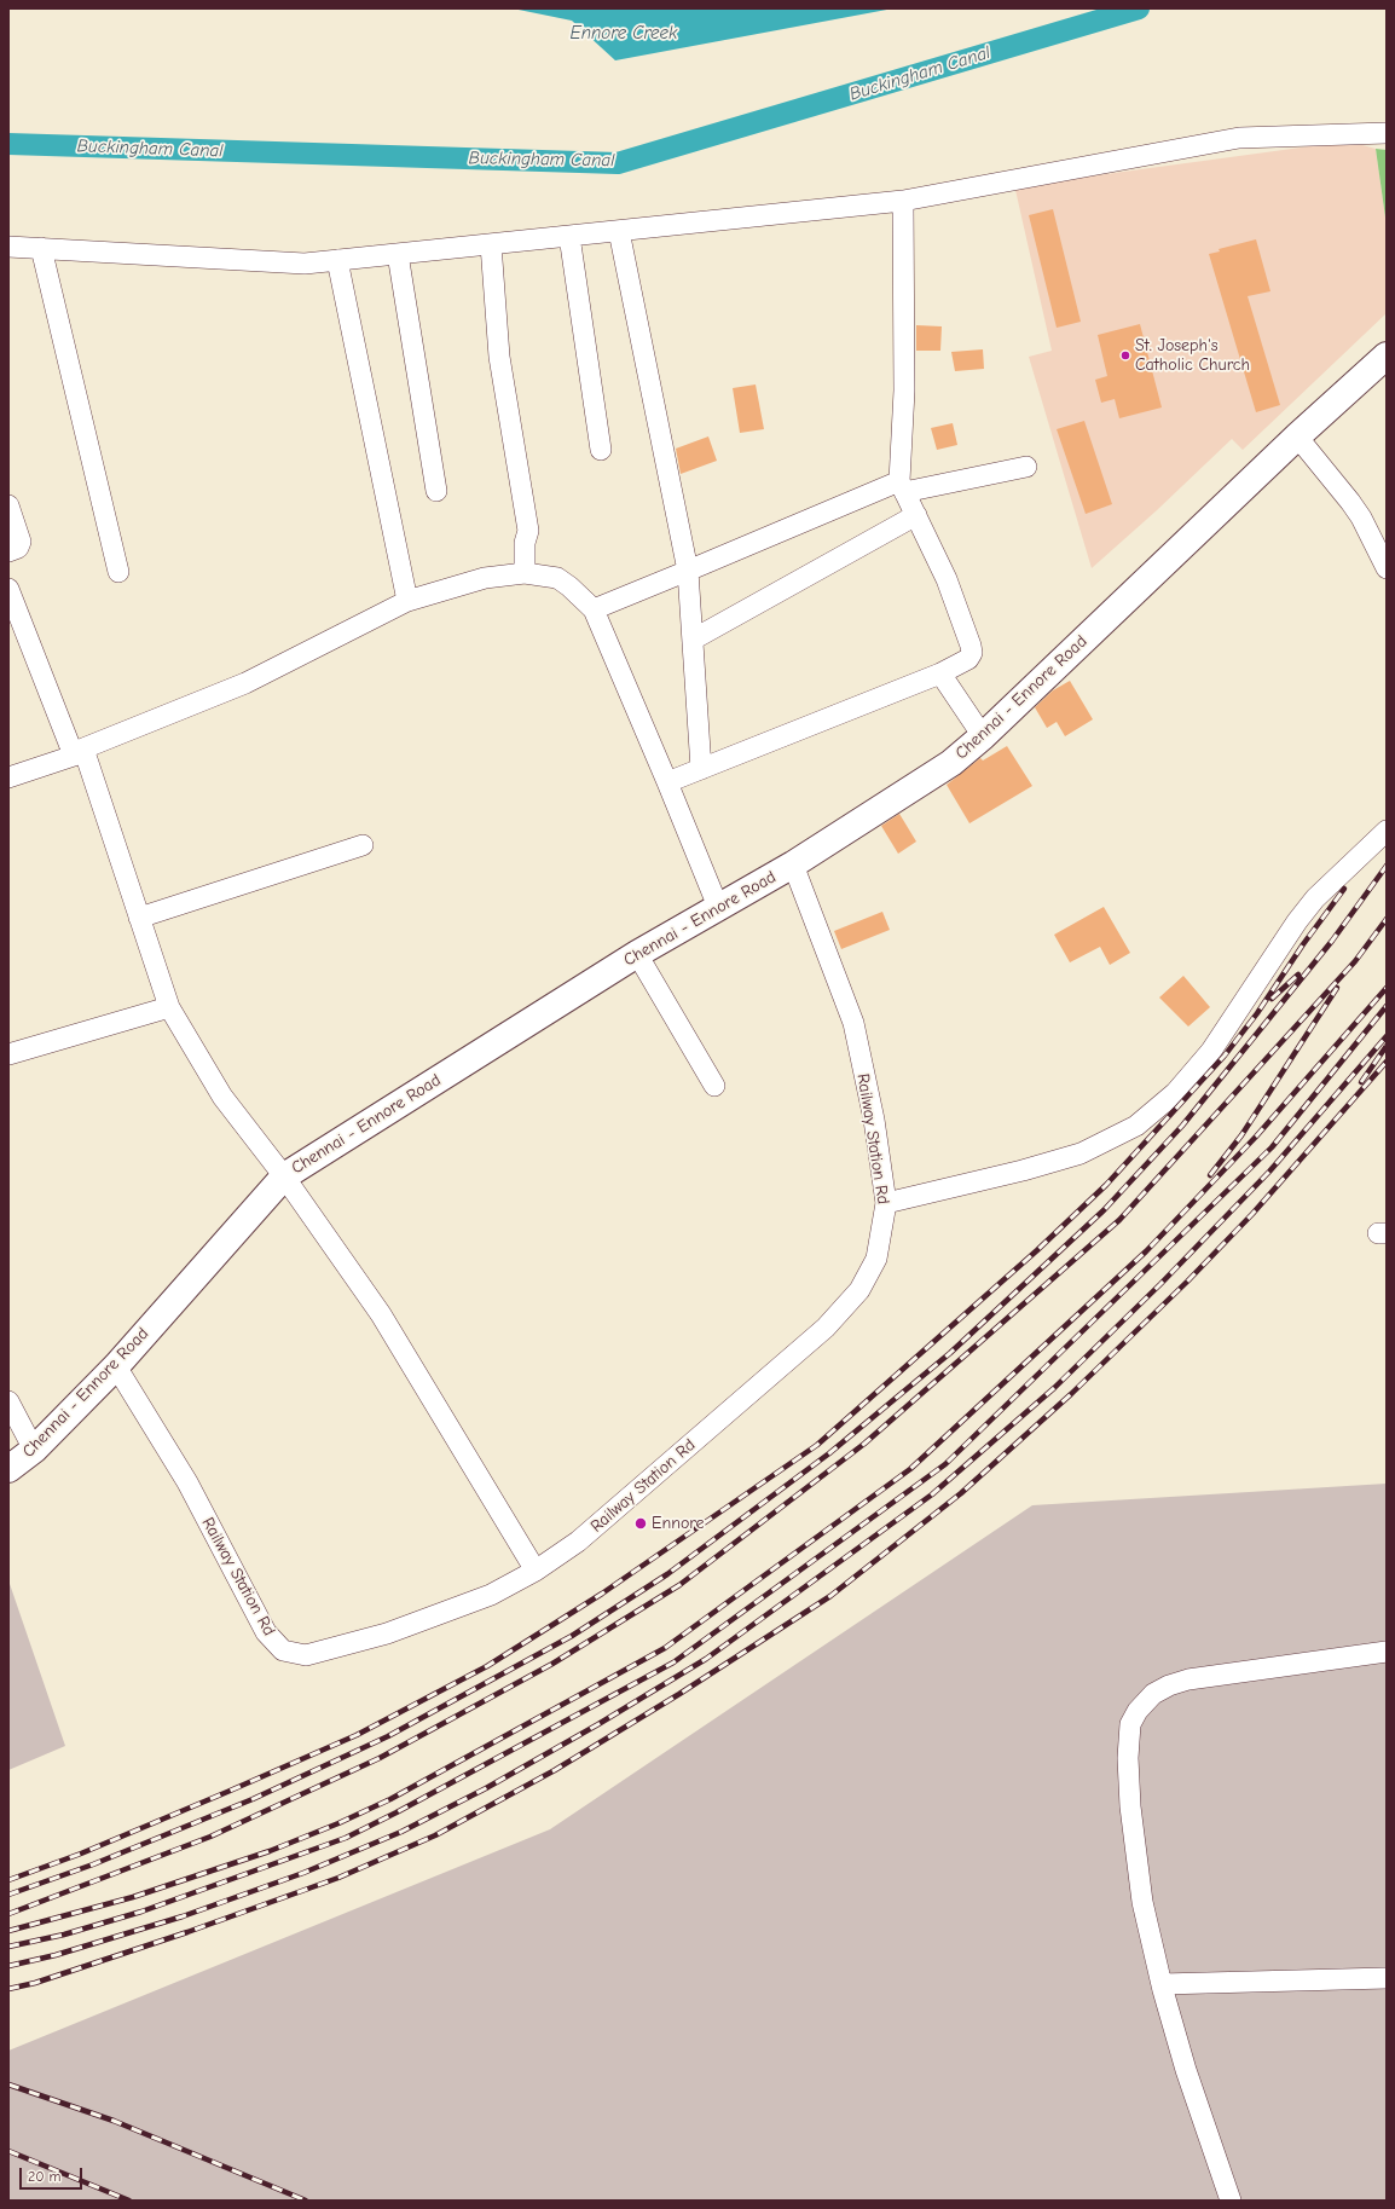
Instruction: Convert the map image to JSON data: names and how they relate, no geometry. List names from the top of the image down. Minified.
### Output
{"streets":{"main road":["Chennai - Ennore Road"],"street":["Railway Station Rd"]},"crossings":[["Chennai - Ennore Road","Railway Station Rd"]],"water":["Ennore Creek","Buckingham Canal"],"places":["St. Joseph's Catholic Church","Ennore"],"scale_bar":"20 m"}
